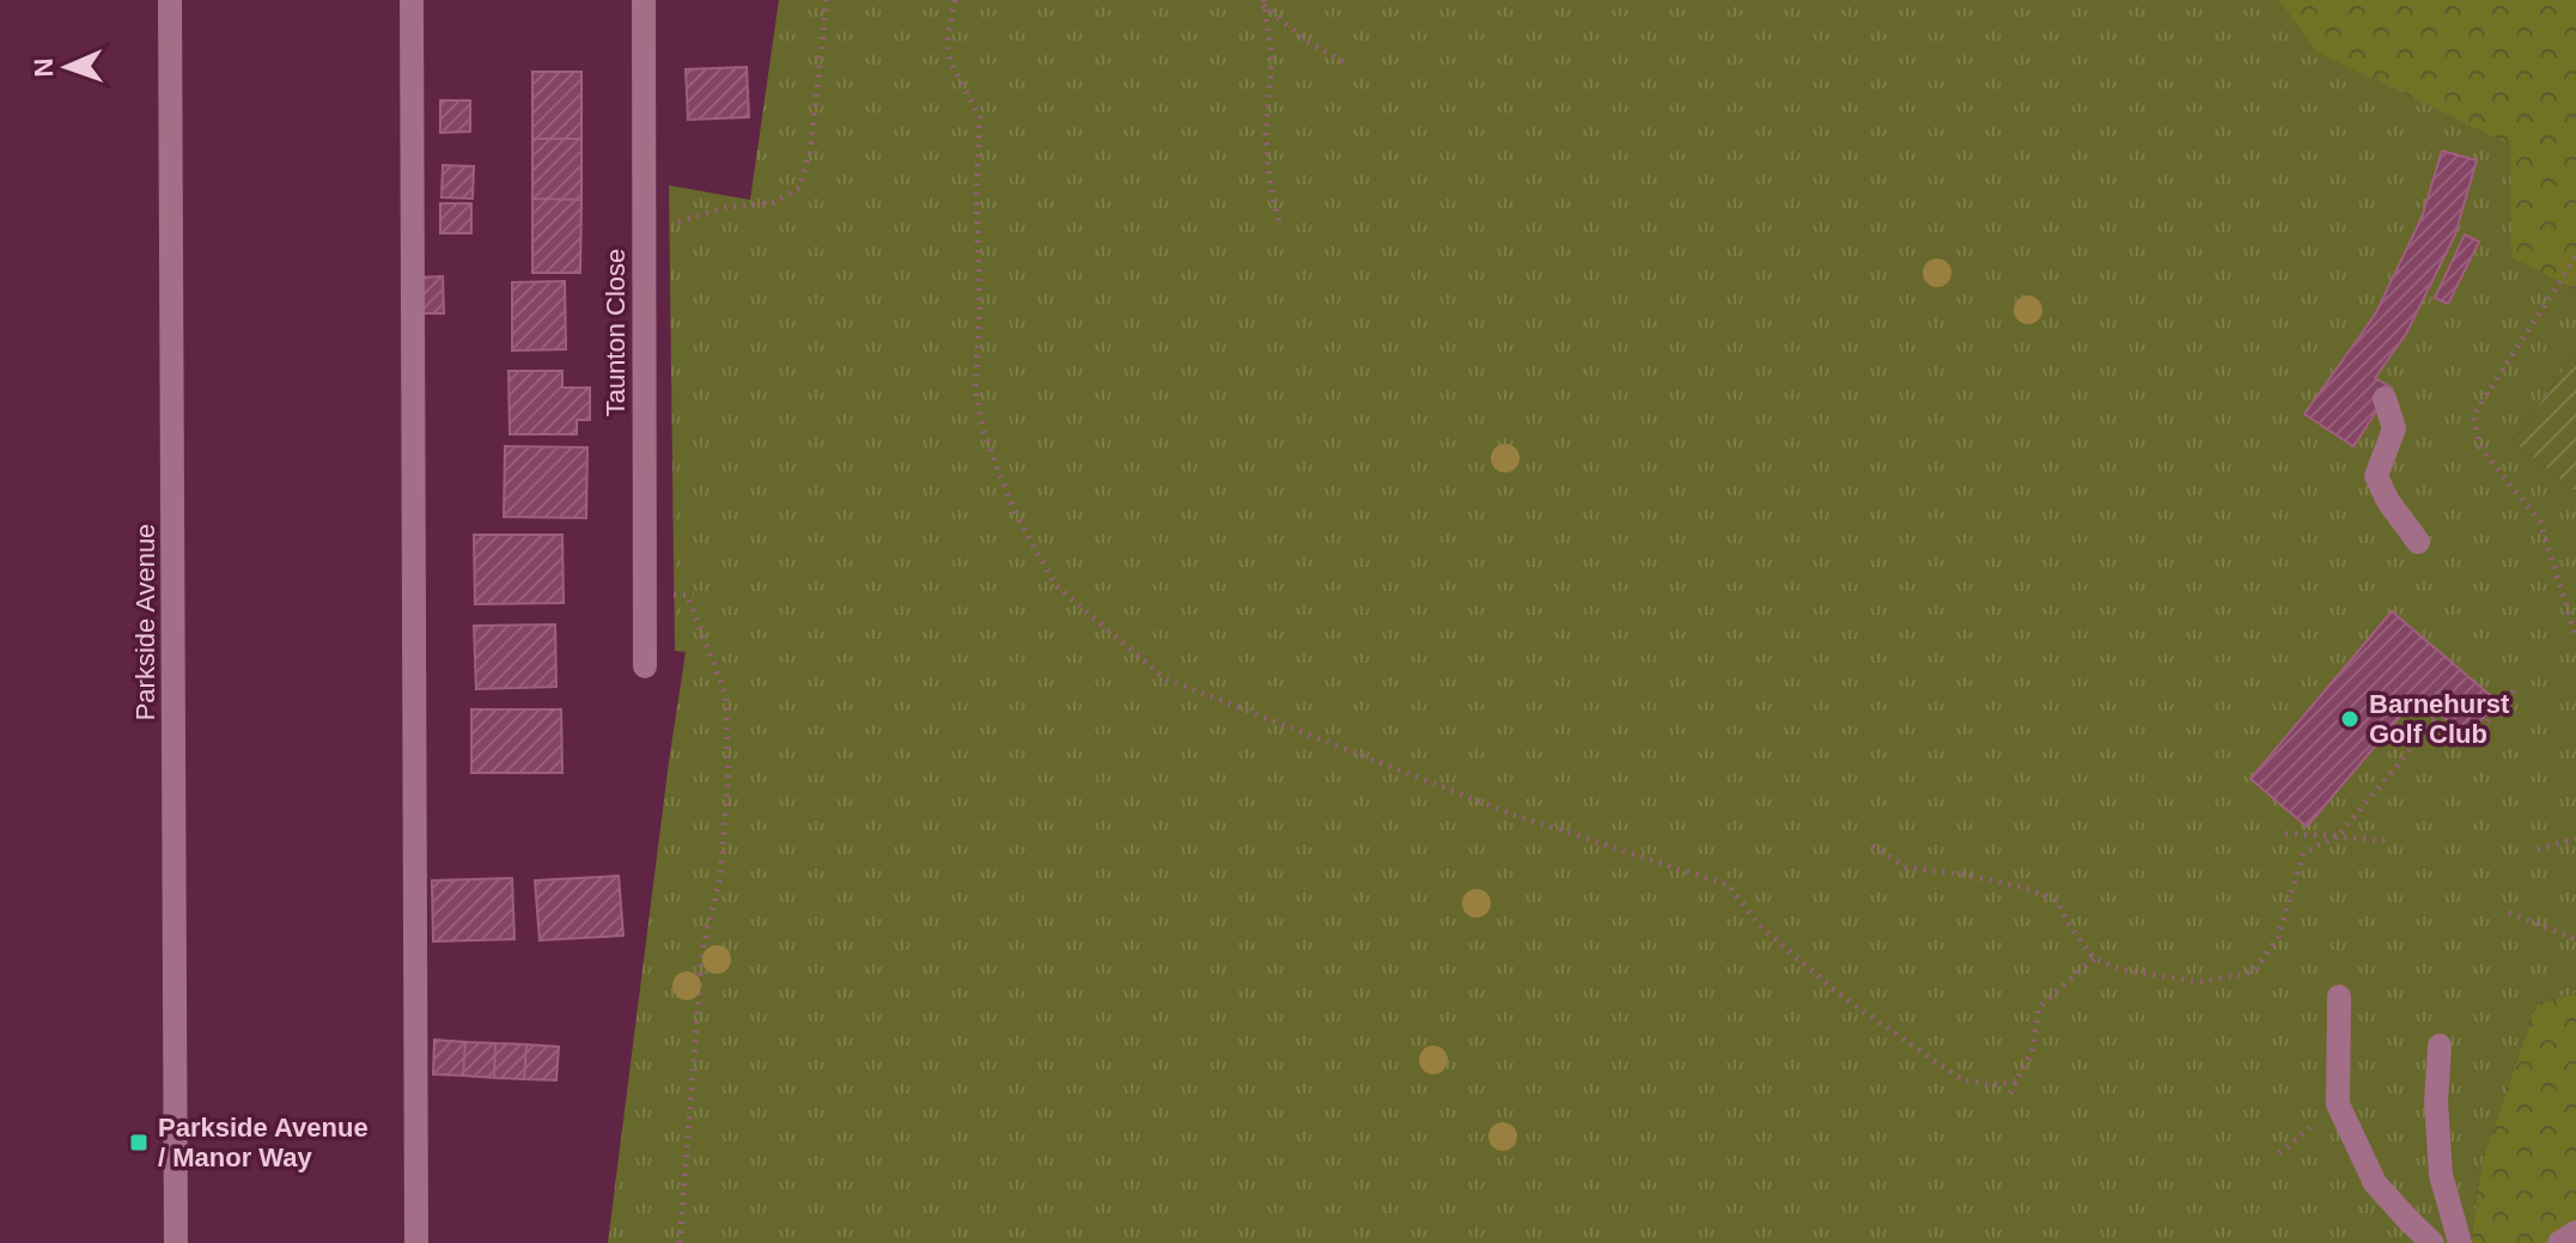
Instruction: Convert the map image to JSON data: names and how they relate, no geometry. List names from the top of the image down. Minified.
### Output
{"streets":{"street":["Taunton Close","Parkside Avenue"]},"places":{"other":["Barnehurst Golf Club"],"transit":["Parkside Avenue / Manor Way"]},"north":"left"}
